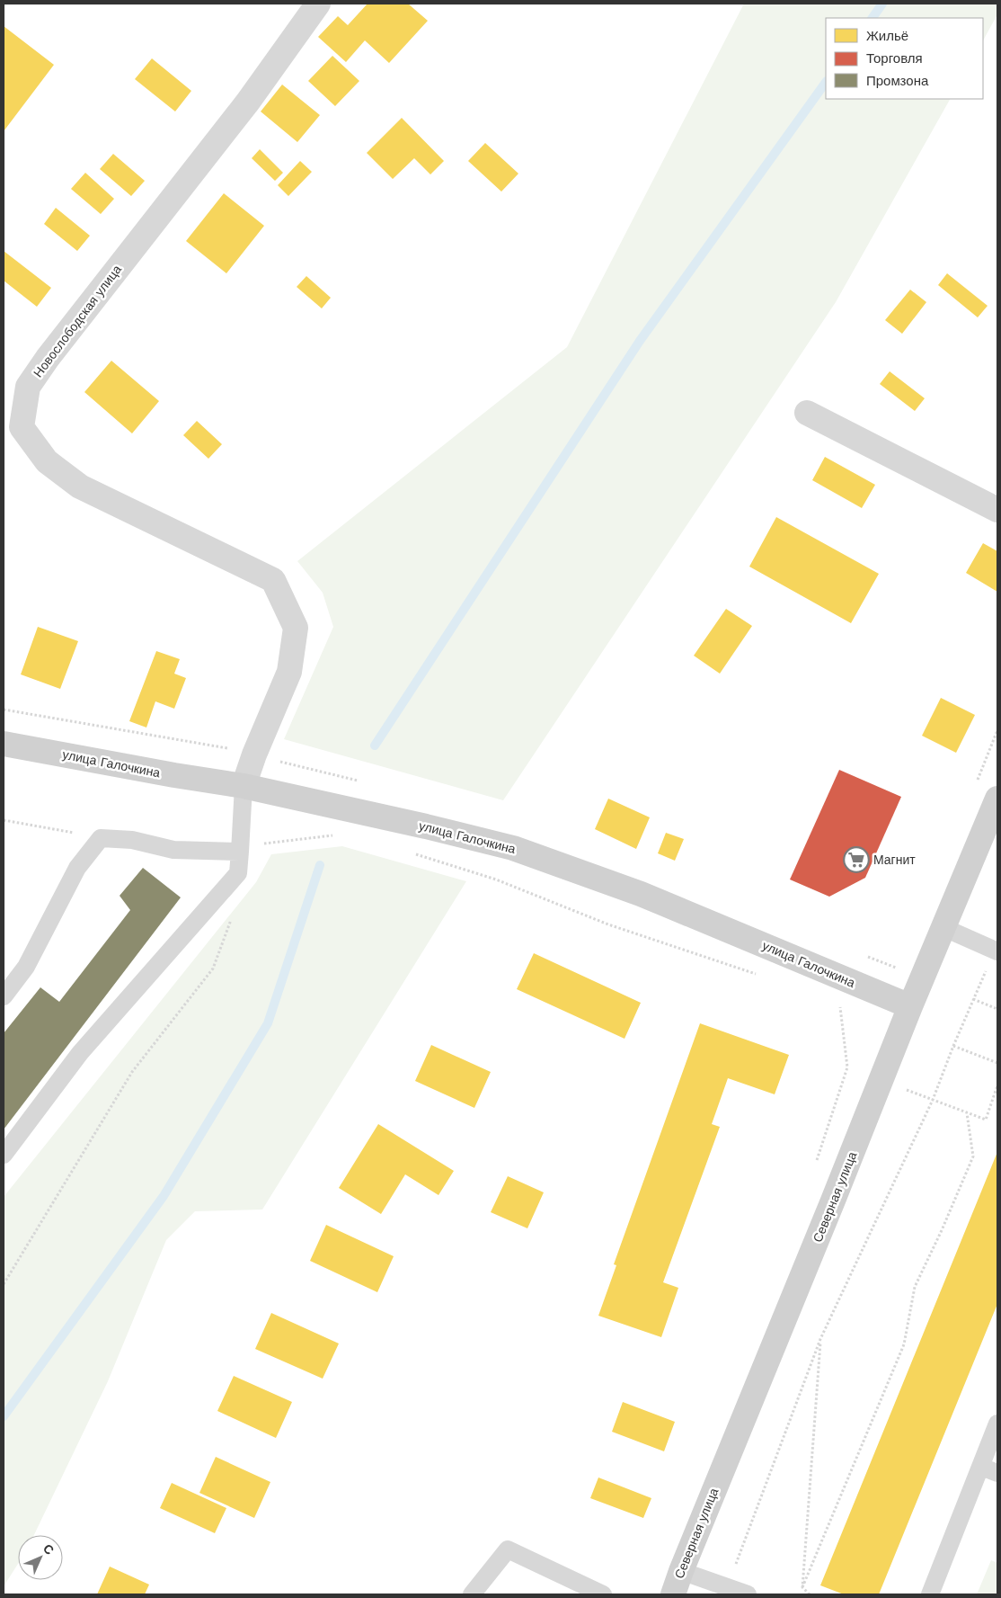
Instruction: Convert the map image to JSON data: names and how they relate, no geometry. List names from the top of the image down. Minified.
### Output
{"streets":{"street":["Новослободская улица","улица Галочкина","Северная улица"]},"crossings":[["Новослободская улица","улица Галочкина"],["улица Галочкина","Северная улица"]],"places":{"supermarket":["Магнит"]},"legend":["Жильё","Торговля","Промзона"],"north":"top right"}
